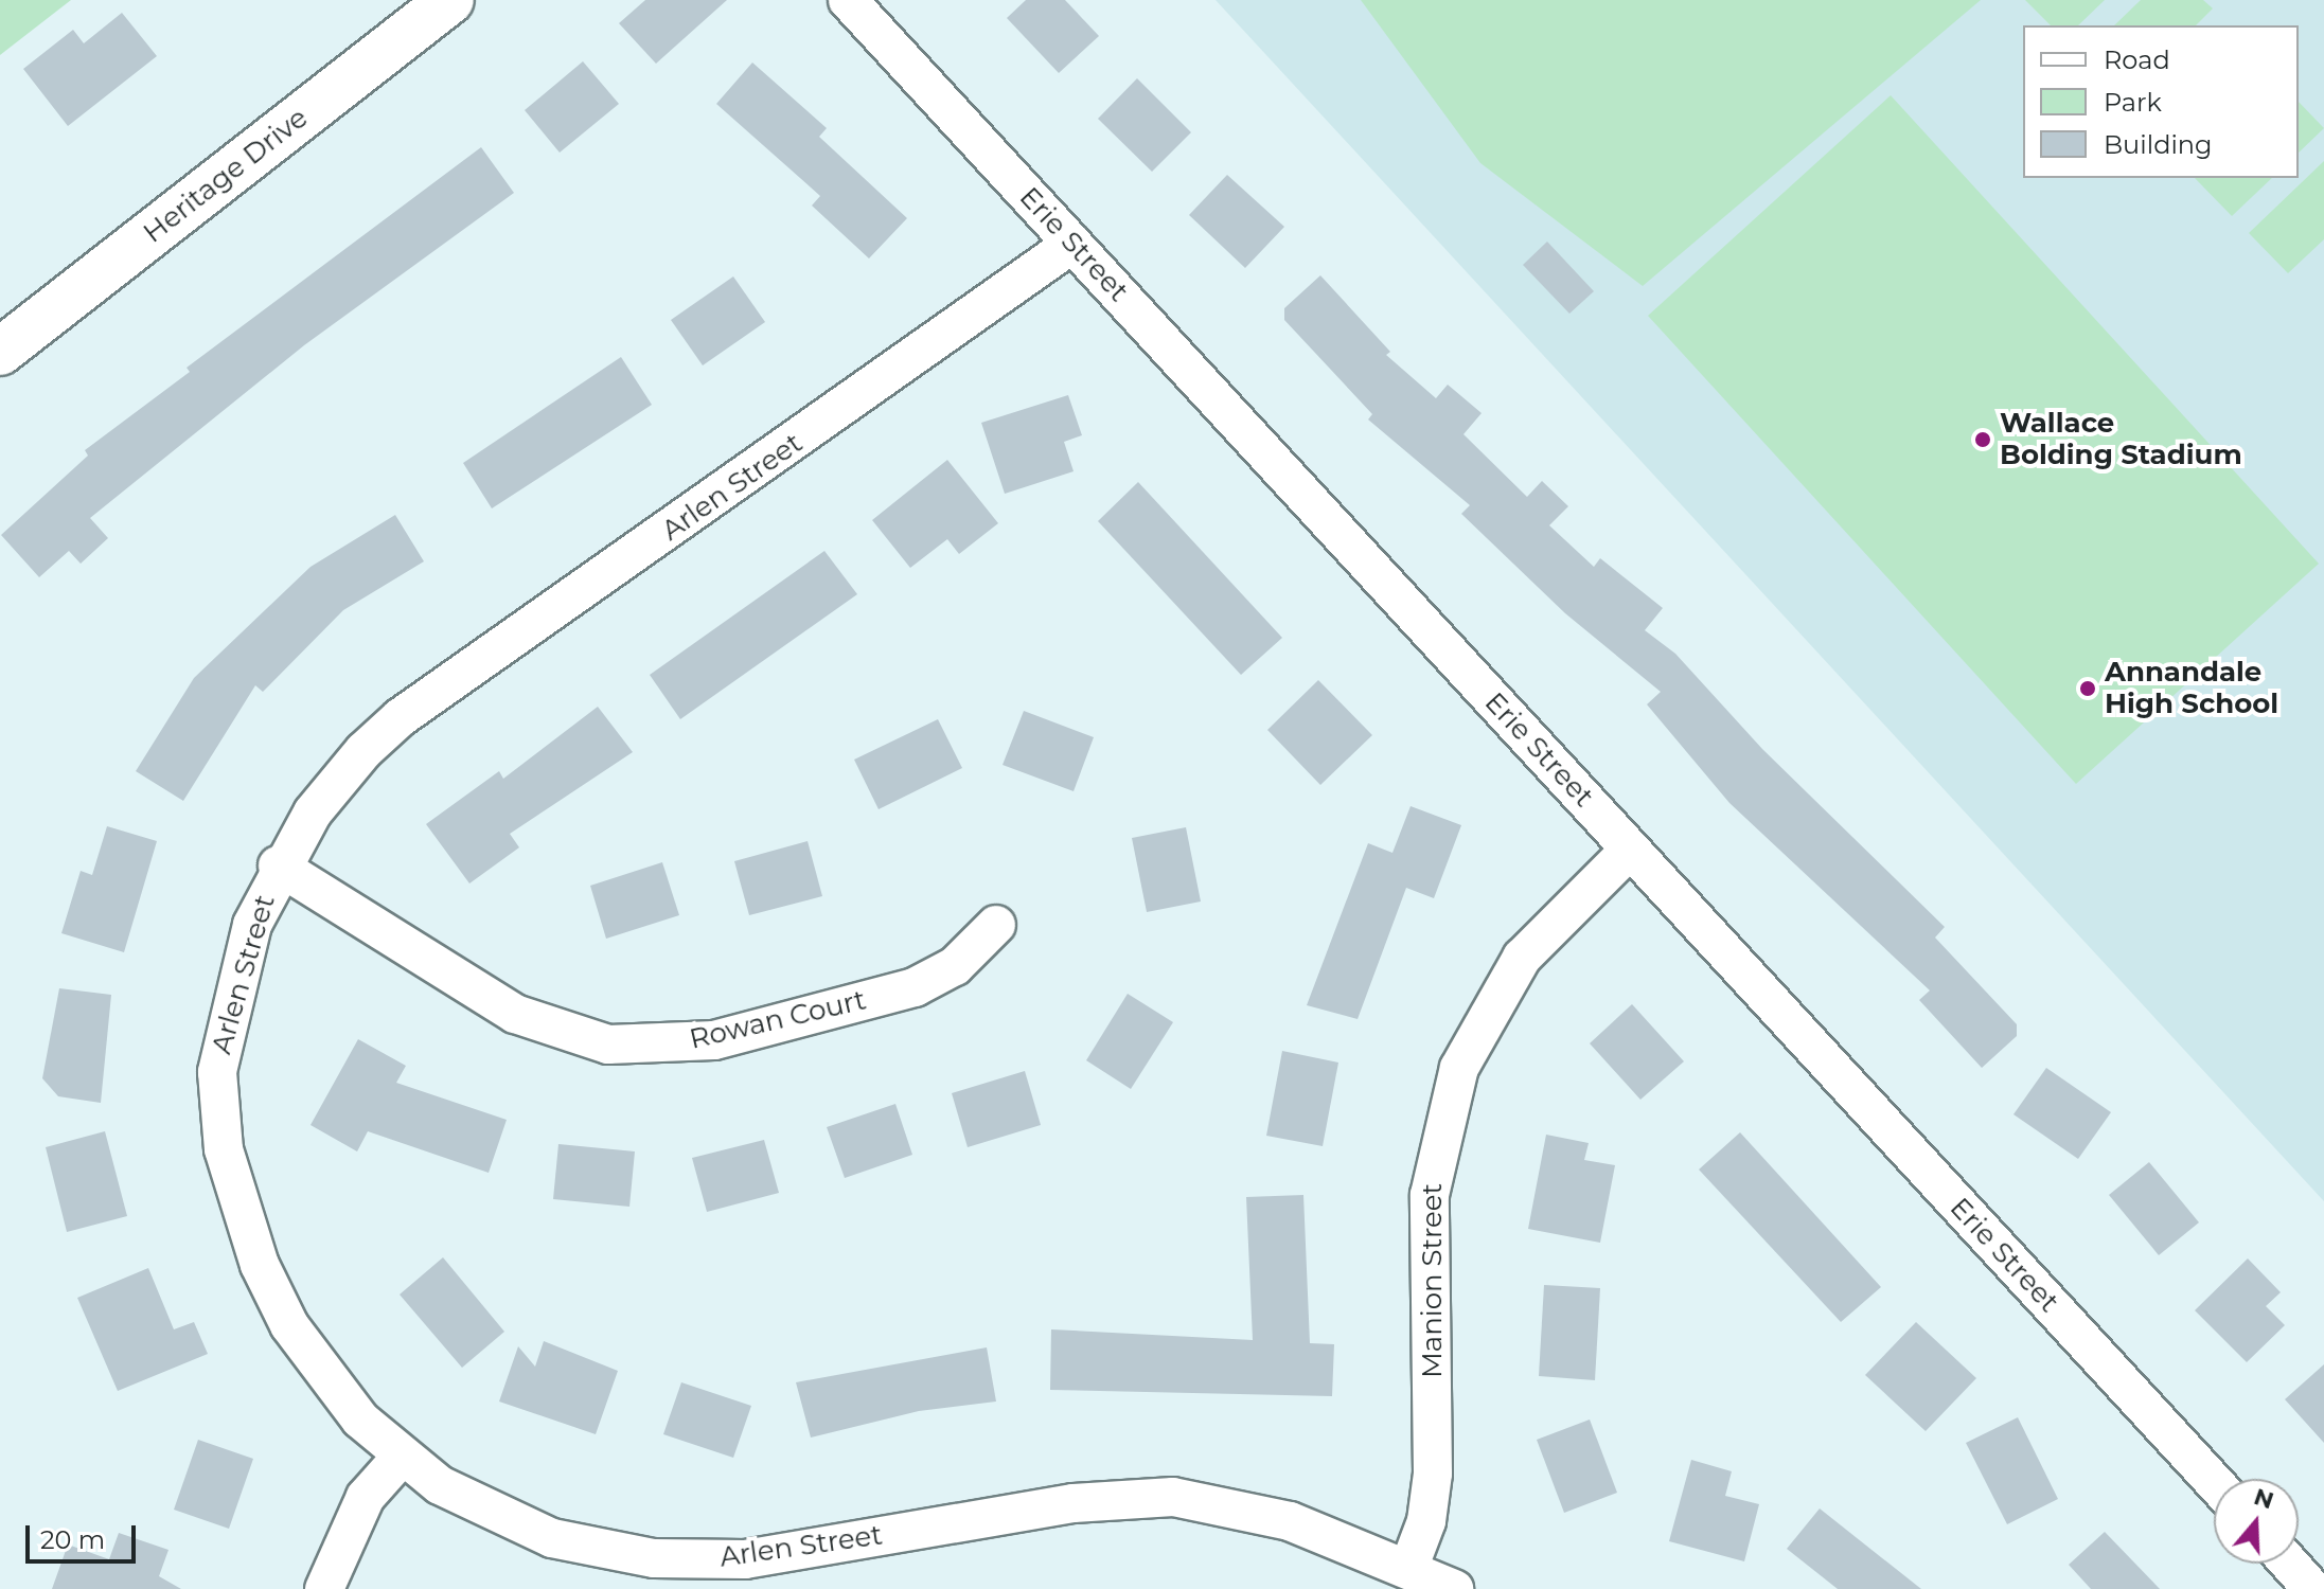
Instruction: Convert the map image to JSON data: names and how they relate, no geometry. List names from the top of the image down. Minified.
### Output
{"streets":{"street":["Heritage Drive","Erie Street","Arlen Street","Rowan Court","Manion Street"]},"crossings":[["Erie Street","Arlen Street"],["Erie Street","Manion Street"],["Arlen Street","Rowan Court"],["Arlen Street","Manion Street"]],"places":["Wallace Bolding Stadium","Annandale High School"],"legend":["Road","Park","Building"],"scale_bar":"20 m","north":"top"}
